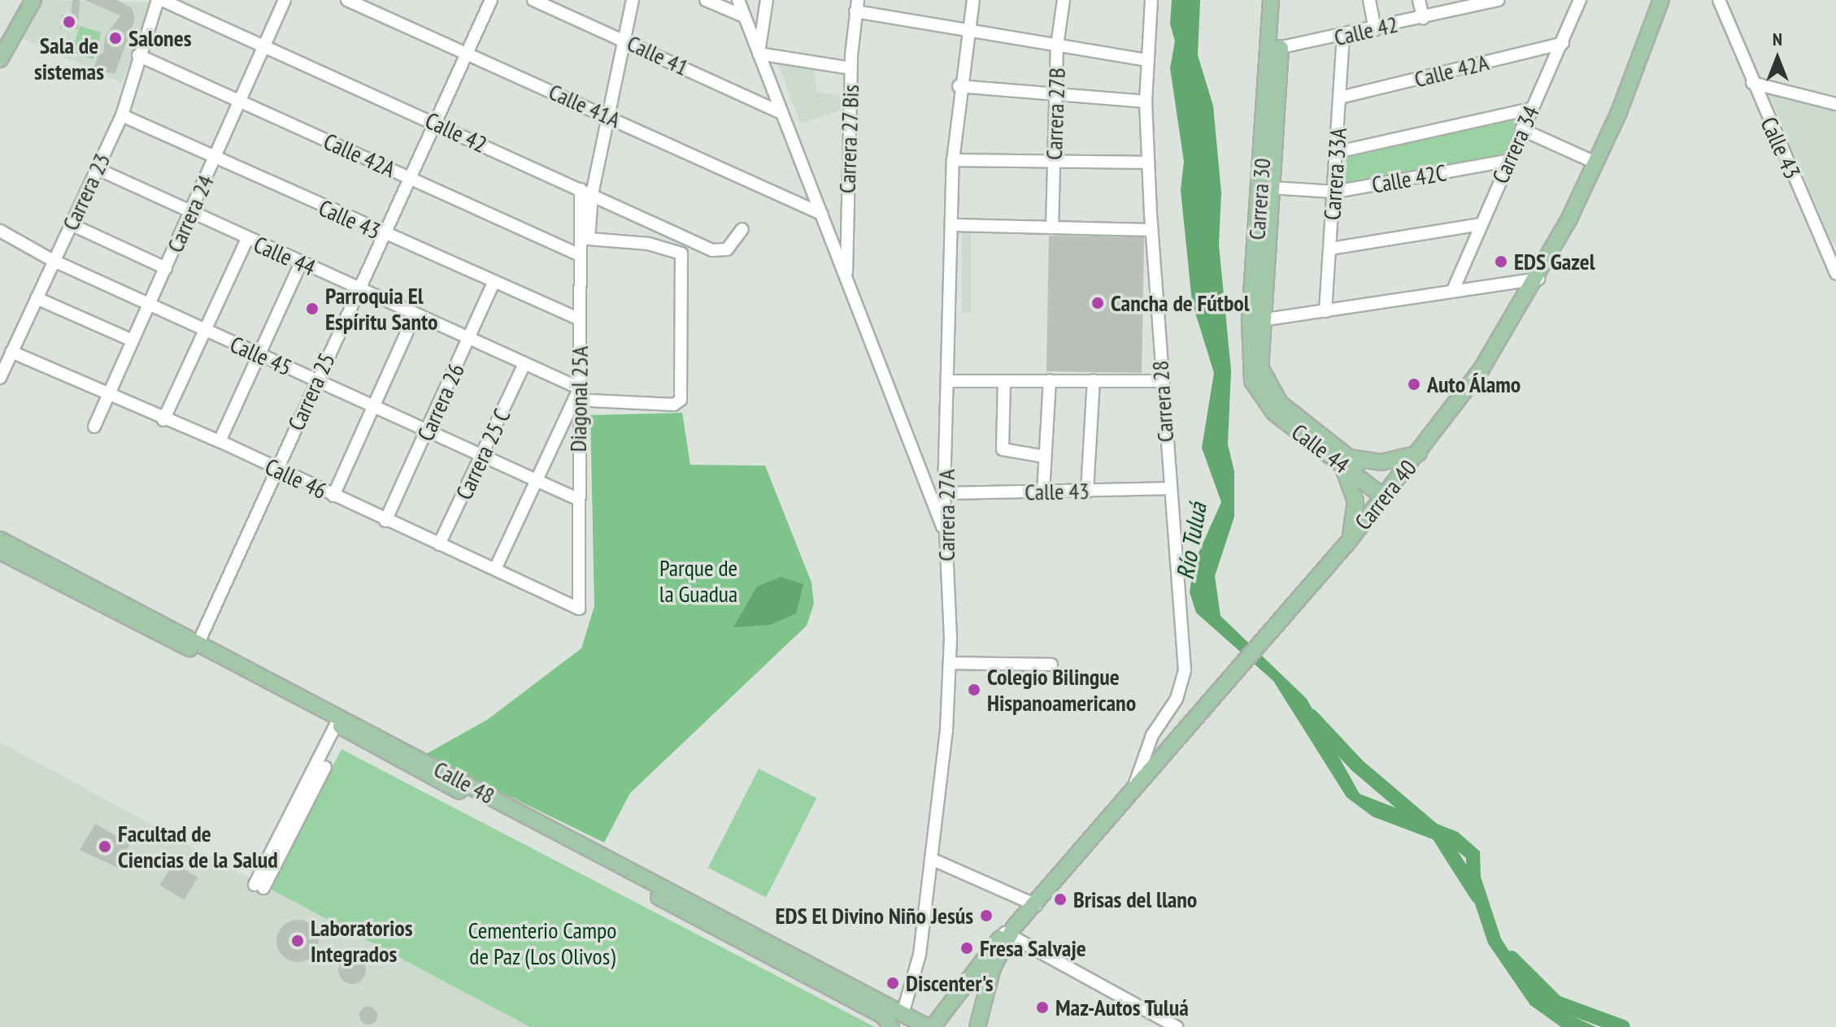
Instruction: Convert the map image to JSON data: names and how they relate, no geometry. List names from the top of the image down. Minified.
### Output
{"streets":{"main road":["Carrera 30","Calle 44","Carrera 40","Calle 48"],"street":["Calle 42","Calle 41","Calle 42A","Calle 41A","Carrera 27B","Carrera 27 Bis","Carrera 34","Calle 43","Carrera 33A","Calle 42C","Carrera 23","Carrera 24","Calle 45","Carrera 25","Diagonal 25A","Carrera 28","Carrera 26","Carrera 25 C","Calle 46","Carrera 27A"]},"crossings":[["Calle 42","Carrera 33A"],["Calle 42","Carrera 23"],["Calle 42","Carrera 30"],["Calle 42","Carrera 24"],["Calle 42","Carrera 25"],["Calle 42","Diagonal 25A"],["Calle 42A","Carrera 34"],["Calle 42A","Carrera 33A"],["Calle 42A","Carrera 23"],["Calle 42A","Carrera 24"],["Calle 42A","Carrera 25"],["Calle 42A","Diagonal 25A"],["Calle 41A","Carrera 25"],["Carrera 34","Calle 42C"],["Calle 43","Carrera 23"],["Calle 43","Carrera 24"],["Calle 43","Carrera 25"],["Calle 43","Diagonal 25A"],["Calle 43","Carrera 28"],["Calle 43","Carrera 26"],["Calle 43","Carrera 27A"],["Carrera 33A","Calle 42C"],["Calle 42C","Carrera 30"],["Carrera 23","Calle 44"],["Carrera 23","Calle 45"],["Carrera 23","Calle 46"],["Carrera 30","Calle 44"],["Carrera 24","Calle 44"],["Carrera 24","Calle 45"],["Carrera 24","Calle 46"],["Calle 44","Carrera 25"],["Calle 44","Diagonal 25A"],["Calle 44","Carrera 26"],["Calle 44","Carrera 25 C"],["Calle 44","Carrera 40"],["Calle 45","Carrera 25"],["Calle 45","Diagonal 25A"],["Calle 45","Carrera 26"],["Calle 45","Carrera 25 C"],["Carrera 25","Calle 46"],["Carrera 25","Calle 48"],["Diagonal 25A","Calle 46"],["Carrera 28","Carrera 40"],["Carrera 26","Calle 46"],["Carrera 25 C","Calle 46"],["Carrera 27A","Calle 48"]],"water":["Río Tuluá"],"parks":["Parque de la Guadua","Cementerio Campo de Paz (Los Olivos)"],"places":["Sala de sistemas","Salones","EDS Gazel","Cancha de Fútbol","Parroquia El Espíritu Santo","Auto Álamo","Colegio Bilingue Hispanoamericano","Facultad de Ciencias de la Salud","Brisas del llano","EDS El Divino Niño Jesús","Laboratorios Integrados","Fresa Salvaje","Discenter's","Maz-Autos Tuluá"],"north":"top"}
